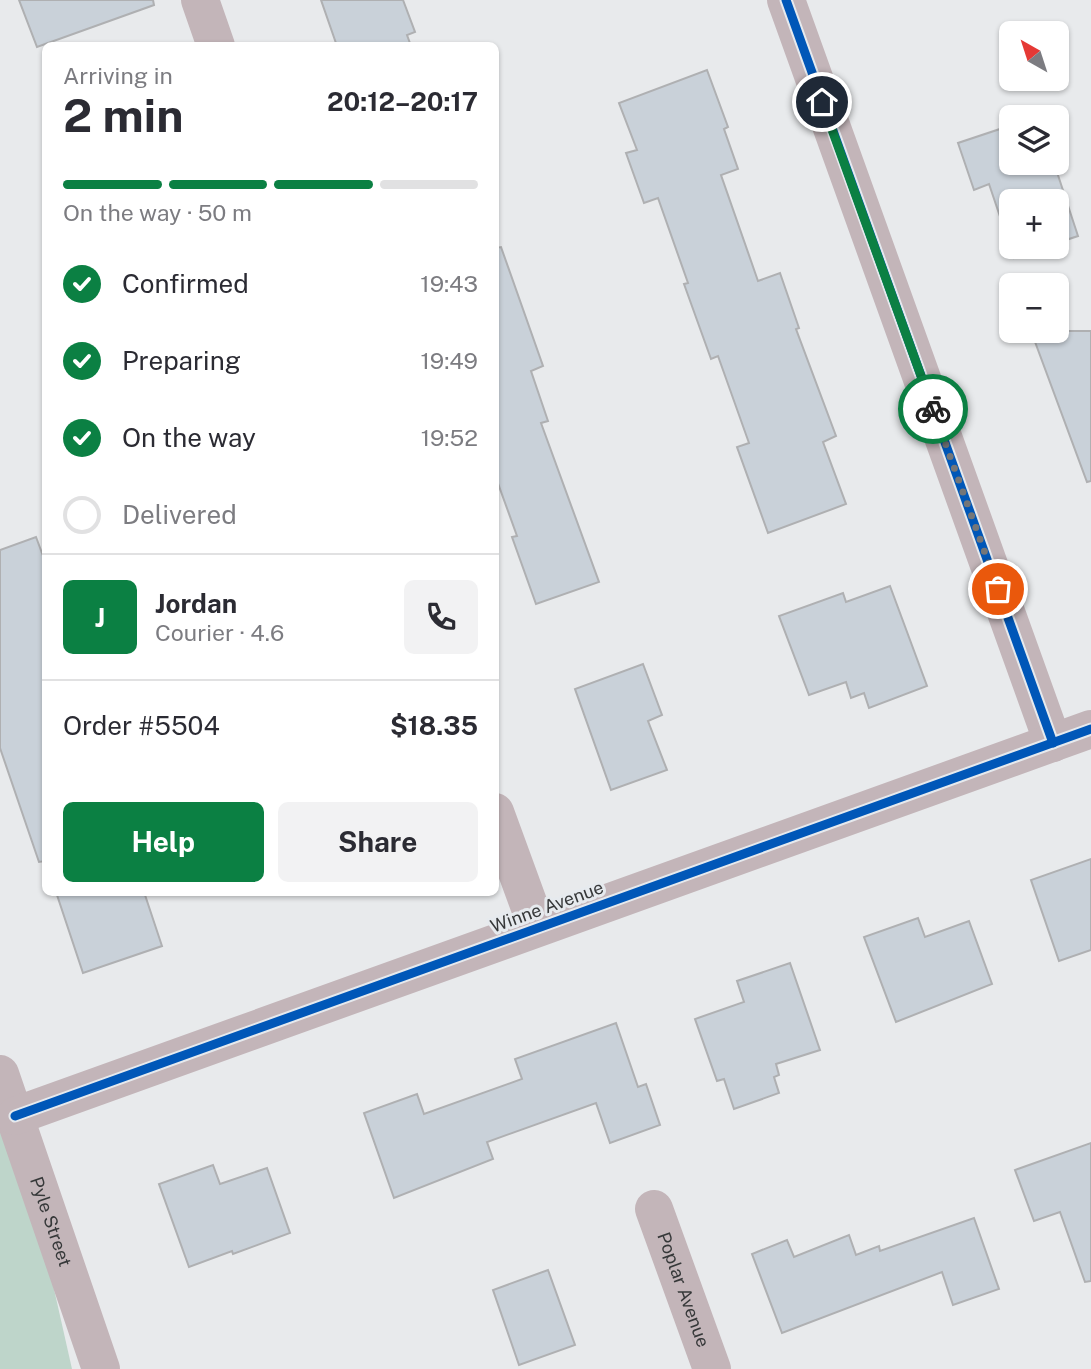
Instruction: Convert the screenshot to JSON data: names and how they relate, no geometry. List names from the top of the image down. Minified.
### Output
{"streets":{"street":["Winne Avenue","Pyle Street","Poplar Avenue"]},"crossings":[["Winne Avenue","Pyle Street"]],"north":"top left","page":{"map_buttons":["+","−"],"heading":["2 min","Arriving in","20:12–20:17"],"panel":["Jordan","Courier · 4.6","Order #5504","$18.35"],"bar":"On the way · 50 m","list":[["Confirmed","19:43"],["Preparing","19:49"],["On the way","19:52"],"Delivered"],"round":"J","buttons":["Help","Share"]}}
